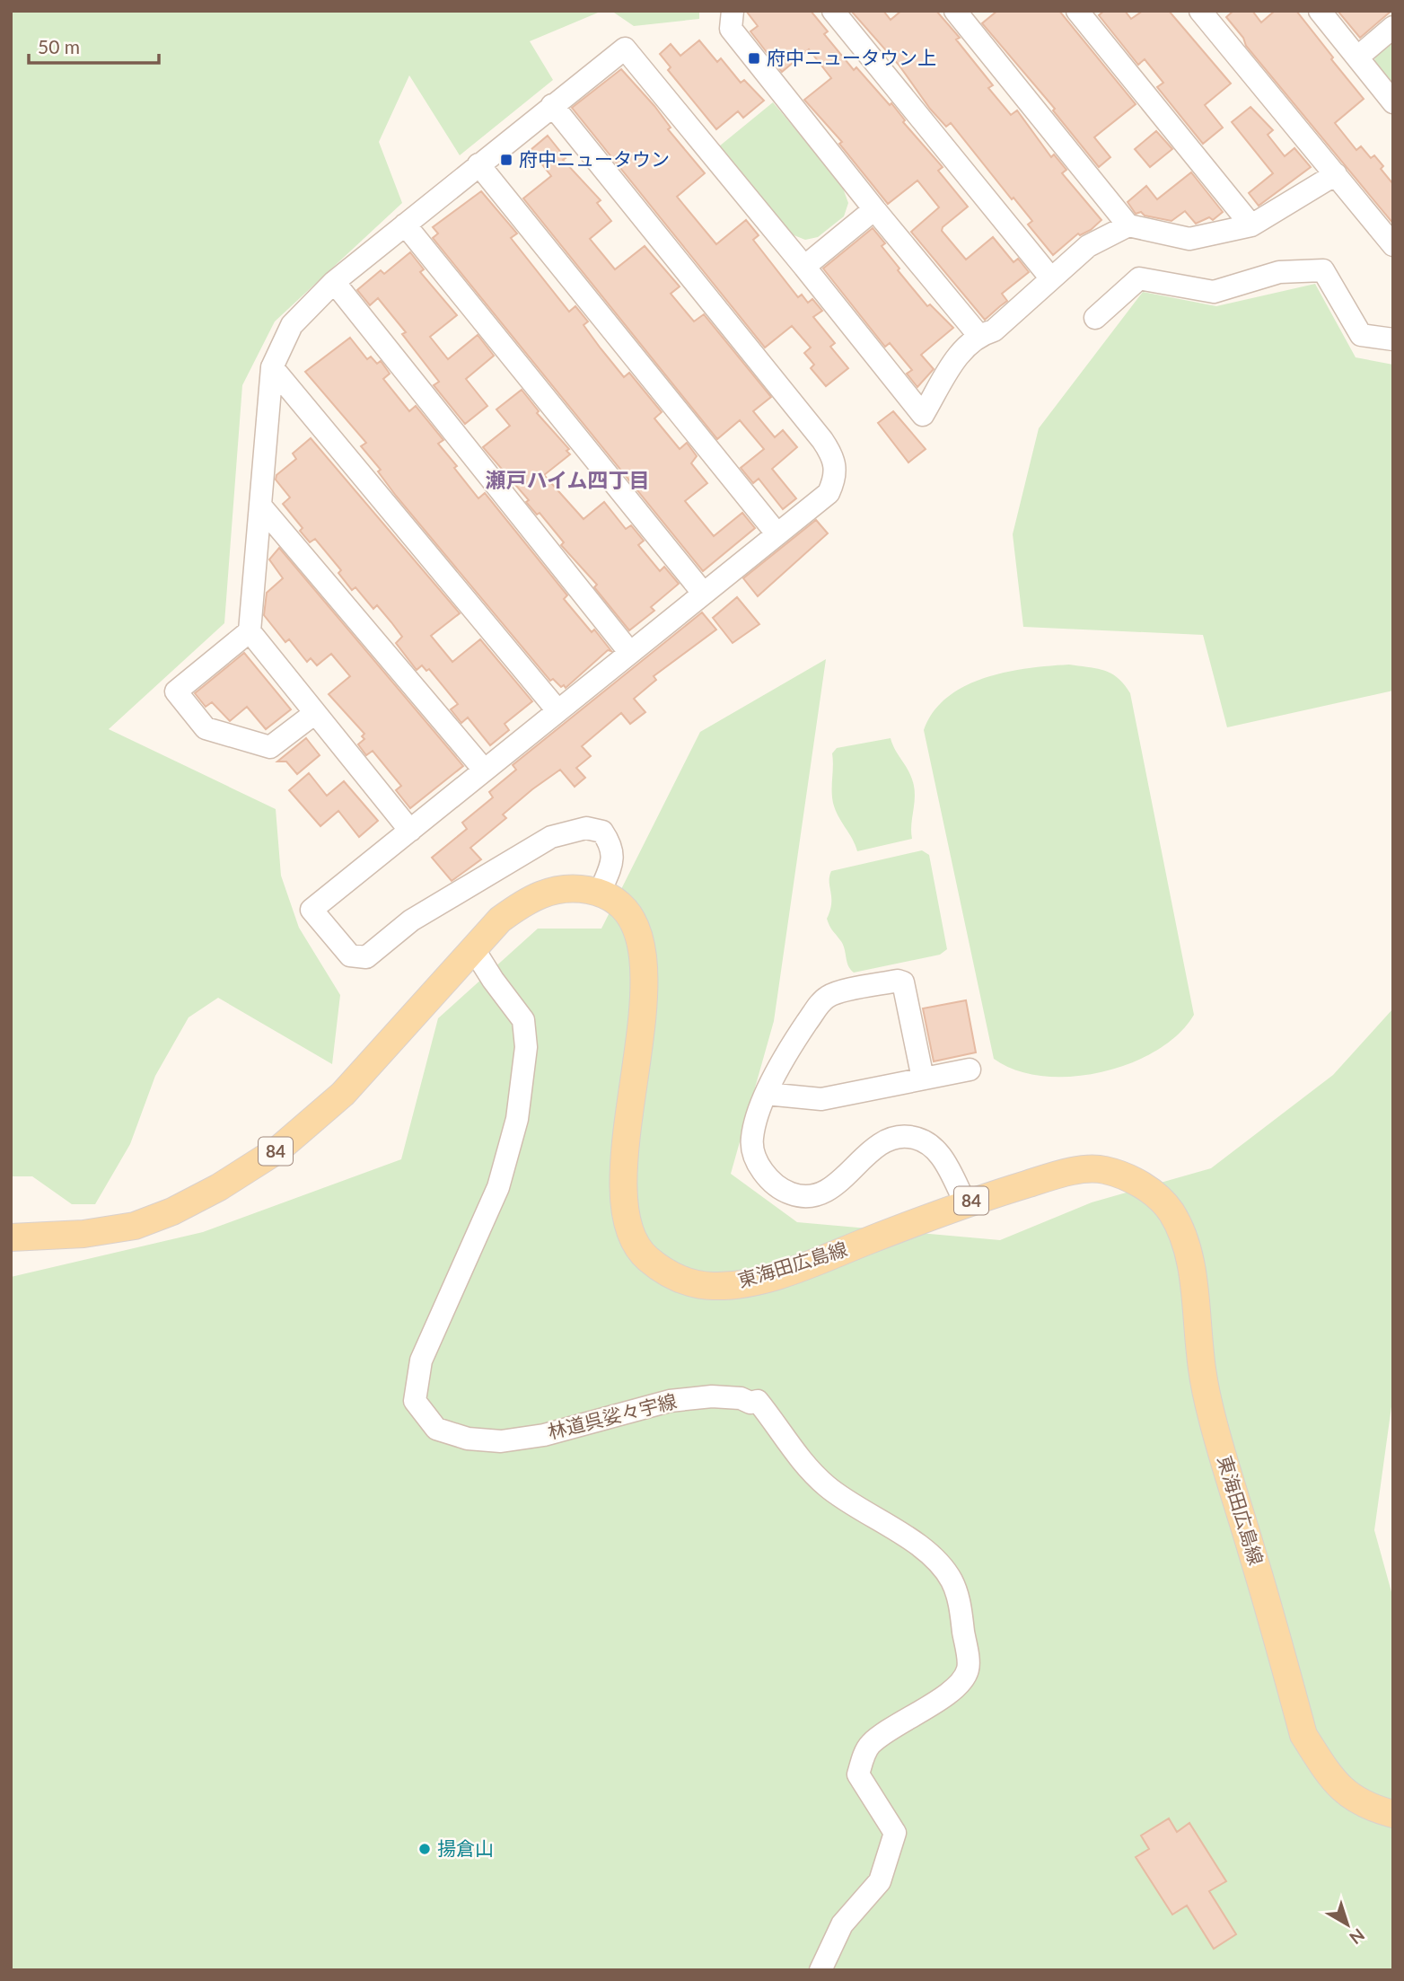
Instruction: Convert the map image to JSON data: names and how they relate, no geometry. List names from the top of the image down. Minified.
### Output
{"streets":{"main road":["84","東海田広島線"],"street":["林道呉娑々宇線"]},"crossings":[["84","東海田広島線"],["84","林道呉娑々宇線"]],"districts":["瀬戸ハイム四丁目"],"places":{"transit":["府中ニュータウン上","府中ニュータウン"],"other":["揚倉山"]},"scale_bar":"50 m","north":"bottom right"}
